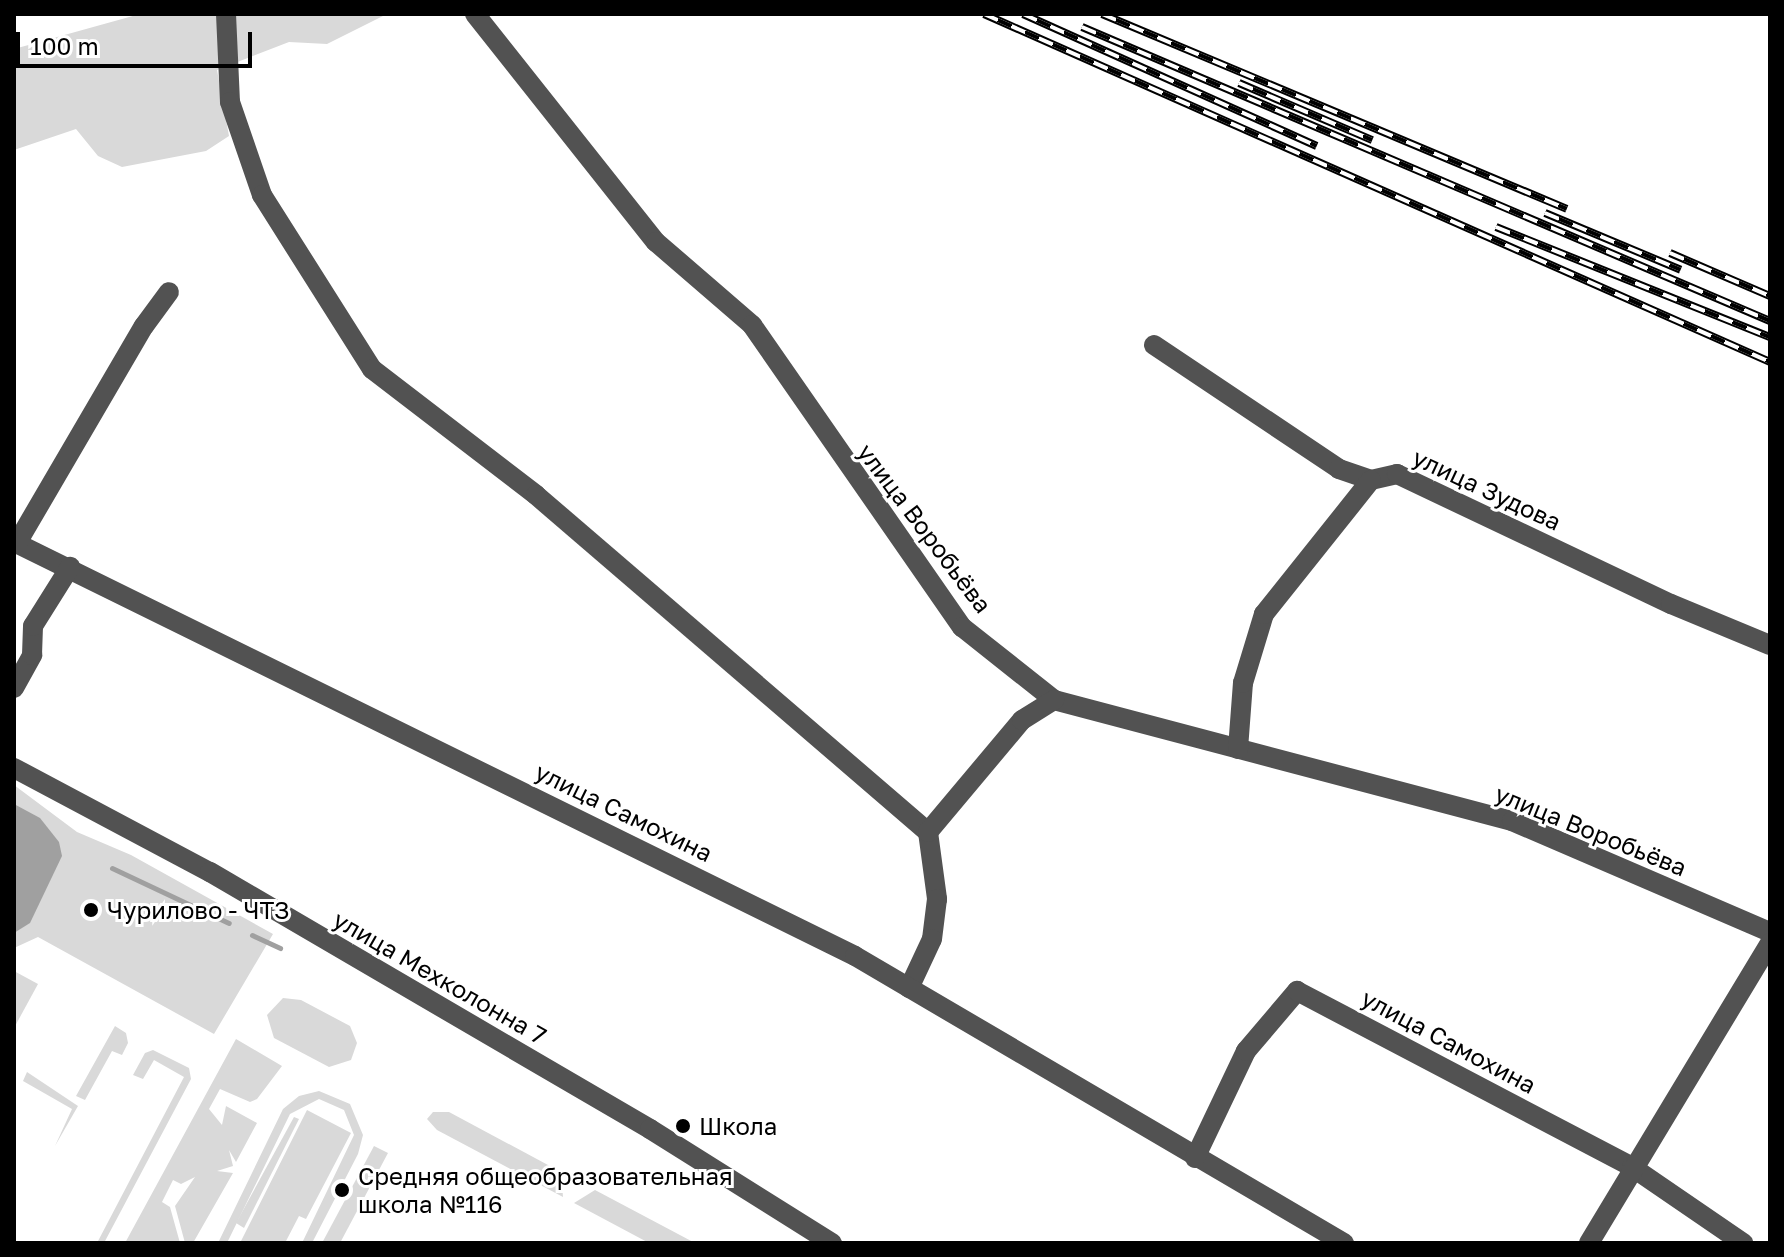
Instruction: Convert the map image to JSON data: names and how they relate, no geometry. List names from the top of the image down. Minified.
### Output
{"streets":{"street":["улица Зудова","улица Воробьёва","улица Самохина","улица Мехколонна 7"]},"places":["Чурилово - ЧТЗ","Школа","Средняя общеобразовательная школа №116"],"scale_bar":"100 m"}
